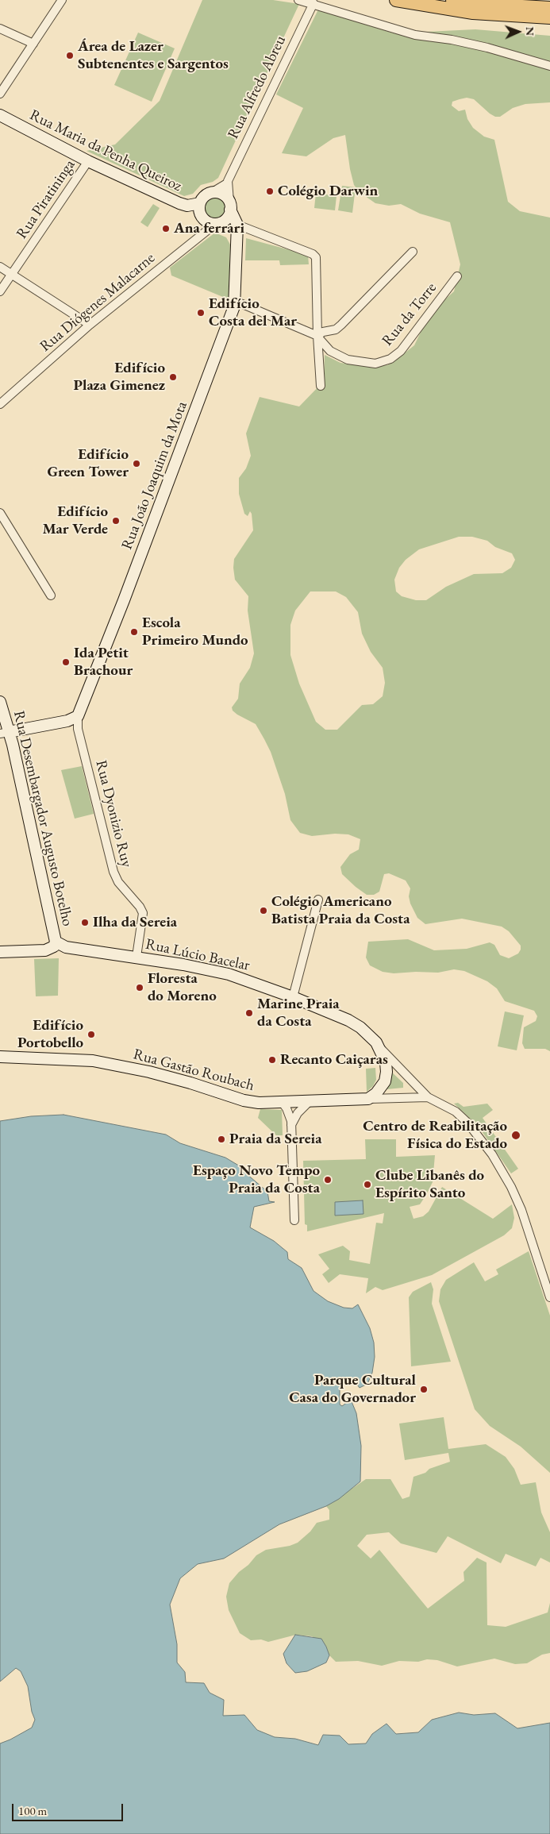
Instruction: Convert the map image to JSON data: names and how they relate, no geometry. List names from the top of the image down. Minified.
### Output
{"streets":{"street":["Rua Alfredo Abreu","Rua Maria da Penha Queiroz","Rua Piratininga","Rua Diógenes Malacarne","Rua da Torre","Rua João Joaquim da Mota","Rua Dyonizio Ruy","Rua Desembargador Augusto Botelho","Rua Lúcio Bacelar","Rua Gastão Roubach"]},"crossings":[["Rua Maria da Penha Queiroz","Rua Piratininga"],["Rua Maria da Penha Queiroz","Rua Diógenes Malacarne"],["Rua João Joaquim da Mota","Rua Dyonizio Ruy"],["Rua Dyonizio Ruy","Rua Lúcio Bacelar"],["Rua Desembargador Augusto Botelho","Rua Lúcio Bacelar"],["Rua Lúcio Bacelar","Rua Gastão Roubach"]],"places":["Área de Lazer Subtenentes e Sargentos","Colégio Darwin","Ana ferrari","Edifício Costa del Mar","Edifício Plaza Gimenez","Edifício Green Tower","Edifício Mar Verde","Escola Primeiro Mundo","Ida Petit Brachour","Colégio Americano Batista Praia da Costa","Ilha da Sereia","Floresta do Moreno","Marine Praia da Costa","Edifício Portobello","Recanto Caiçaras","Centro de Reabilitação Física do Estado","Praia da Sereia","Espaço Novo Tempo Praia da Costa","Clube Libanês do Espírito Santo","Parque Cultural Casa do Governador"],"scale_bar":"100 m","north":"right"}
